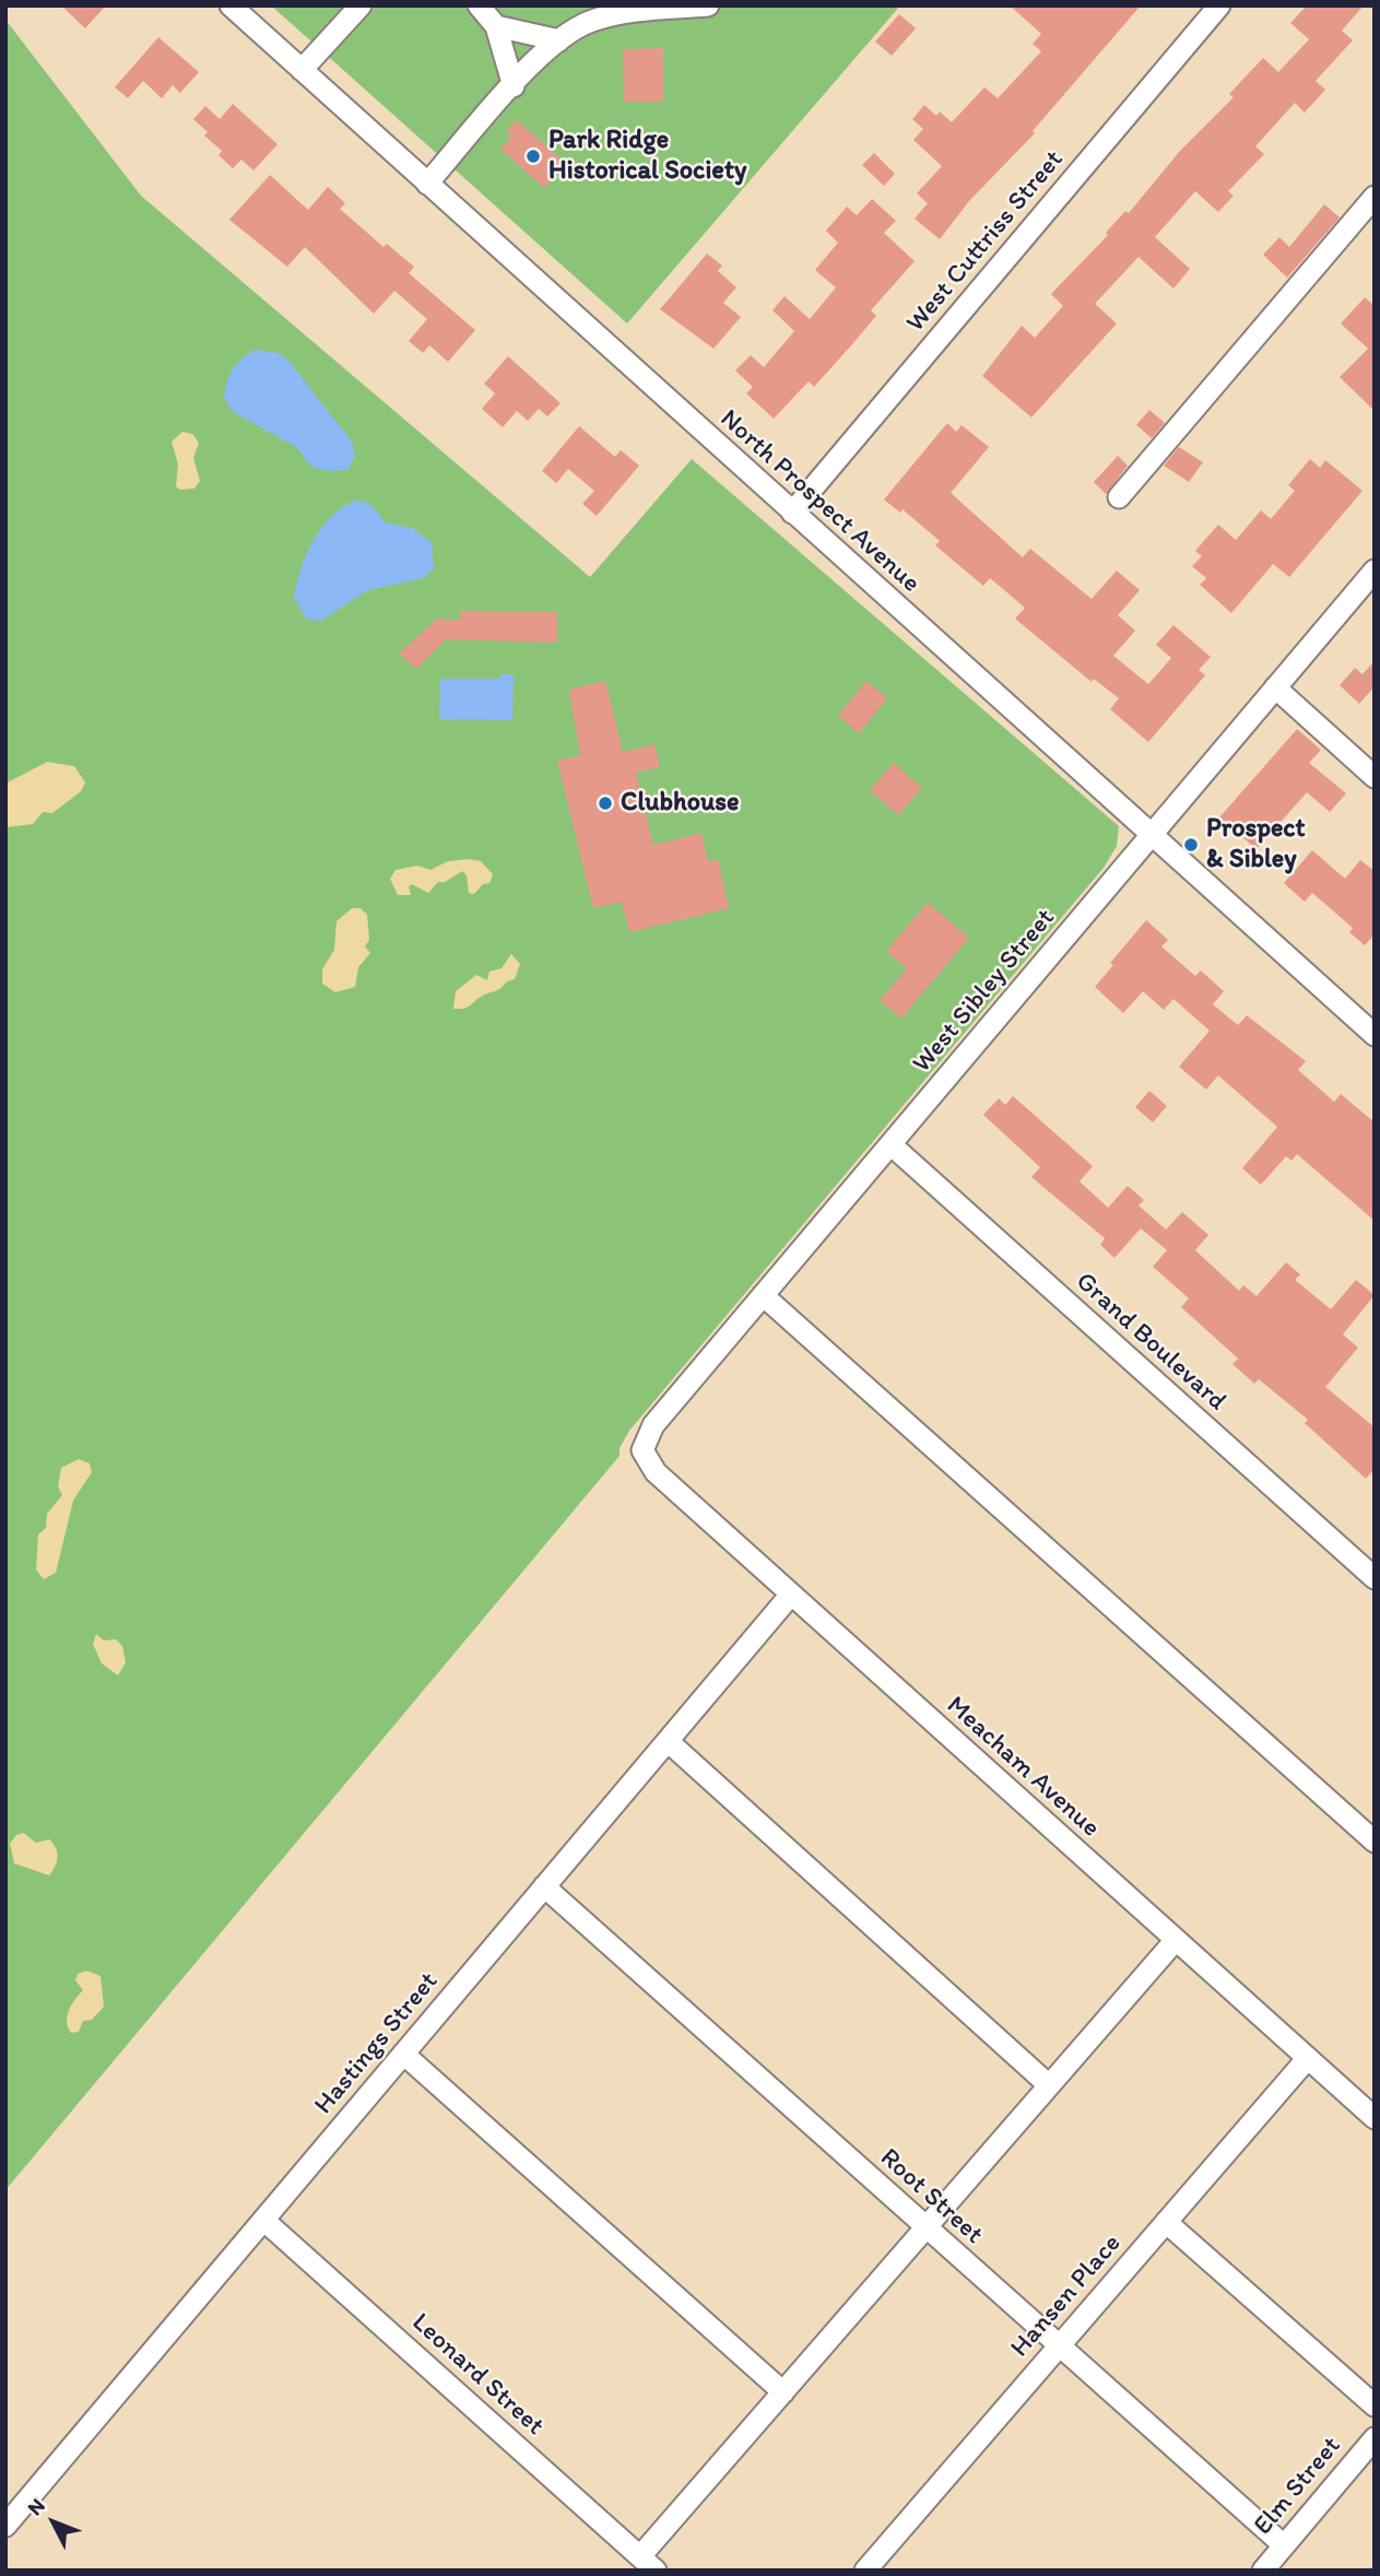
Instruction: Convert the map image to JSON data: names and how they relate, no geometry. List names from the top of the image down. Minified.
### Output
{"streets":{"street":["West Cuttriss Street","North Prospect Avenue","West Sibley Street","Grand Boulevard","Meacham Avenue","Hastings Street","Root Street","Hansen Place","Leonard Street","Elm Street"]},"crossings":[["West Cuttriss Street","North Prospect Avenue"],["North Prospect Avenue","West Sibley Street"],["West Sibley Street","Grand Boulevard"],["West Sibley Street","Meacham Avenue"],["Meacham Avenue","Hastings Street"],["Meacham Avenue","Hansen Place"],["Hastings Street","Root Street"],["Hastings Street","Leonard Street"],["Root Street","Hansen Place"],["Root Street","Elm Street"]],"places":["Park Ridge Historical Society","Clubhouse","Prospect & Sibley"],"north":"top left"}
